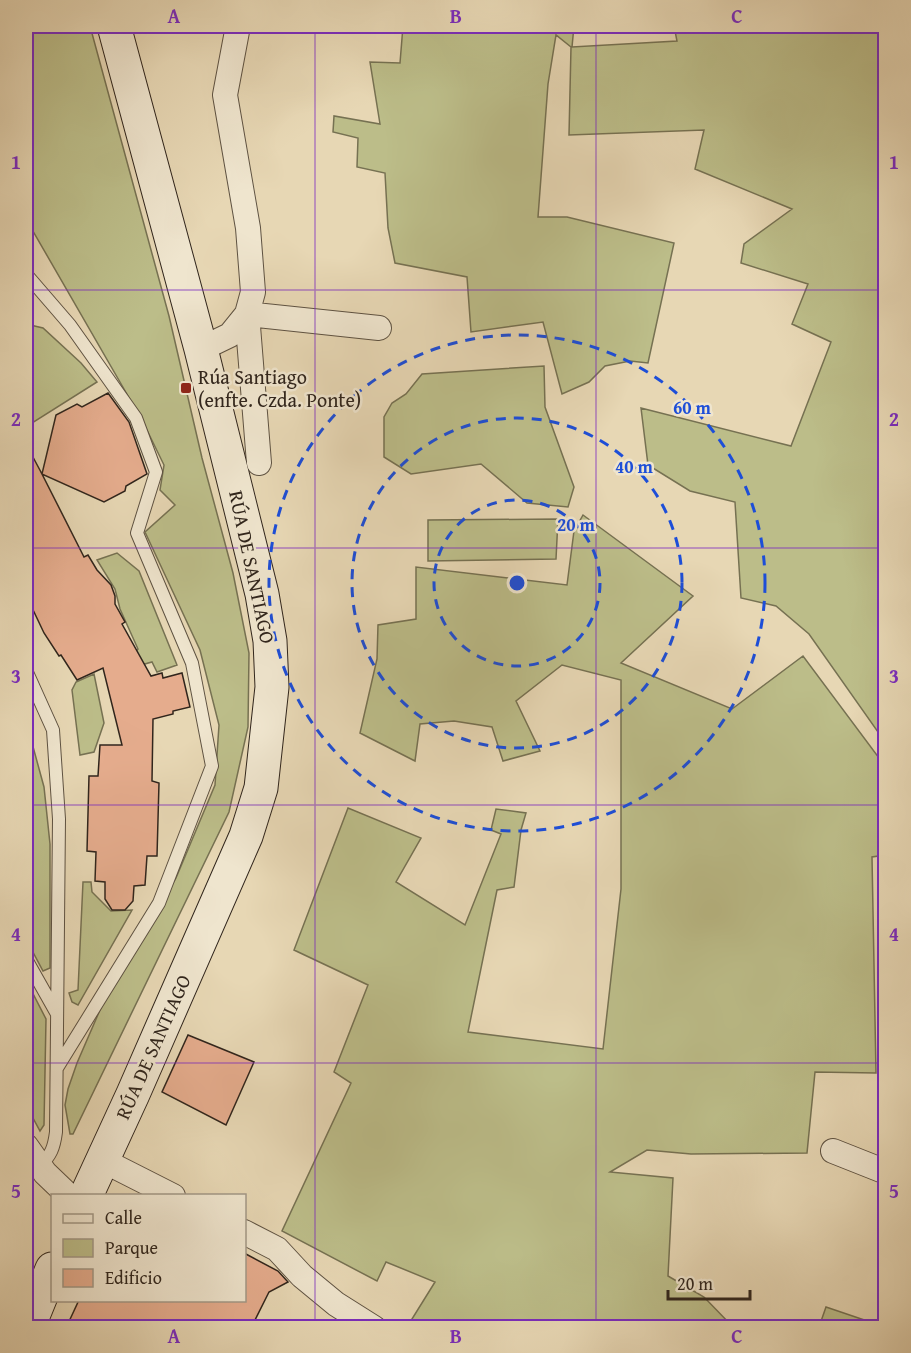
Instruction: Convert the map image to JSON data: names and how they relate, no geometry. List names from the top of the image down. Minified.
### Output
{"streets":{"street":["RÚA DE SANTIAGO"]},"places":{"transit":["Rúa Santiago (enfte. Czda. Ponte)"]},"legend":["Calle","Parque","Edificio"],"scale_bar":"20 m","grid":{"columns":["A","B","C"],"rows":["1","2","3","4","5"]},"rings":["60 m","40 m","20 m"]}
